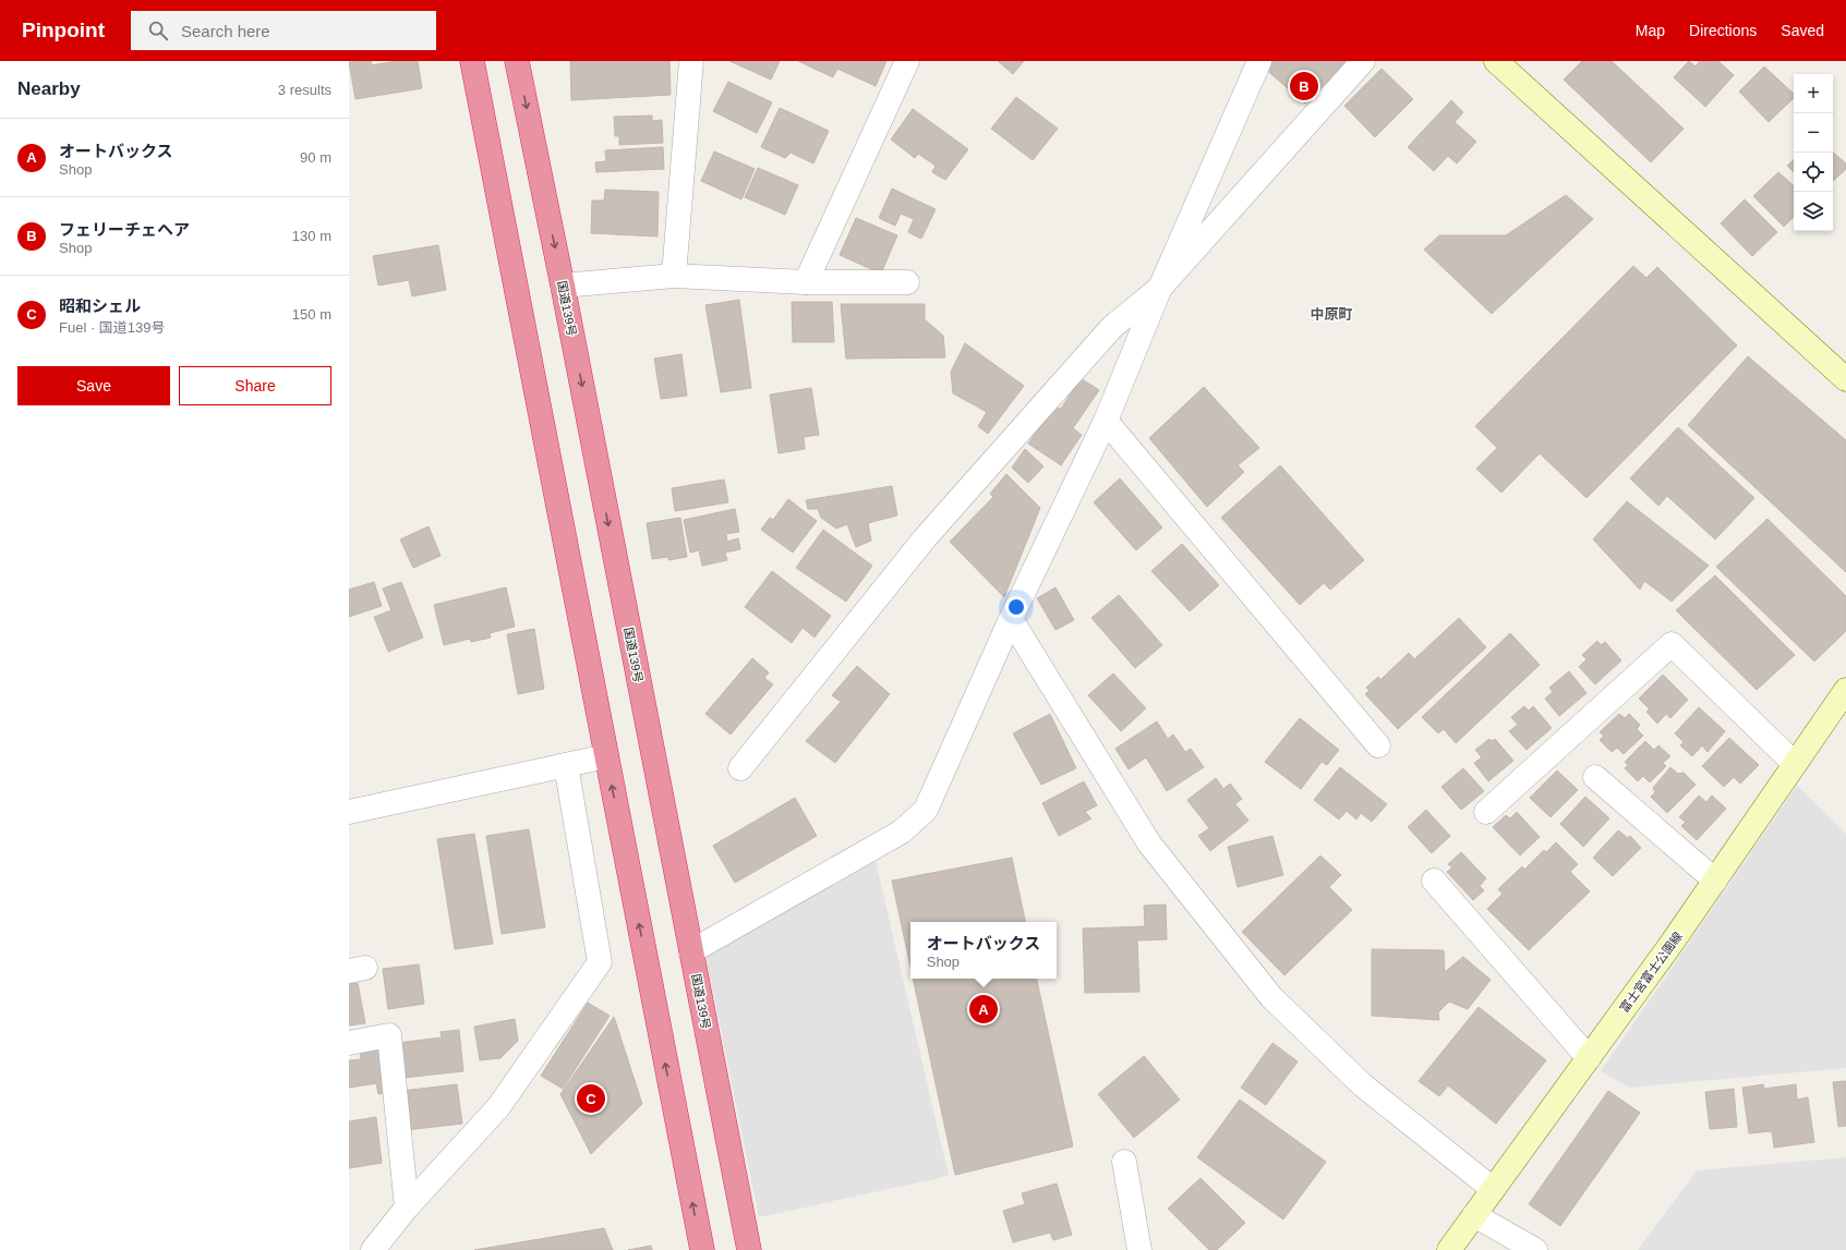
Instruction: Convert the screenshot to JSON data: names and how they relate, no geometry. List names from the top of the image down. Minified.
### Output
{"streets":{"highway":["国道139号"],"main road":["富士宮富士公園線"]},"districts":["中原町"],"page":{"header":"Pinpoint","search":"Search here","nav":["Map","Directions","Saved"],"heading":["Nearby","3 results"],"pins":["B","A","C"],"map_buttons":["+","−"],"list":[{"mark":"A","name":"オートバックス","note":"Shop","value":"90 m"},{"mark":"B","name":"フェリーチェヘア","note":"Shop","value":"130 m"},{"mark":"C","name":"昭和シェル","note":"Fuel · 国道139号","value":"150 m"}],"buttons":["Save","Share"],"popup":["オートバックス","Shop"]}}
